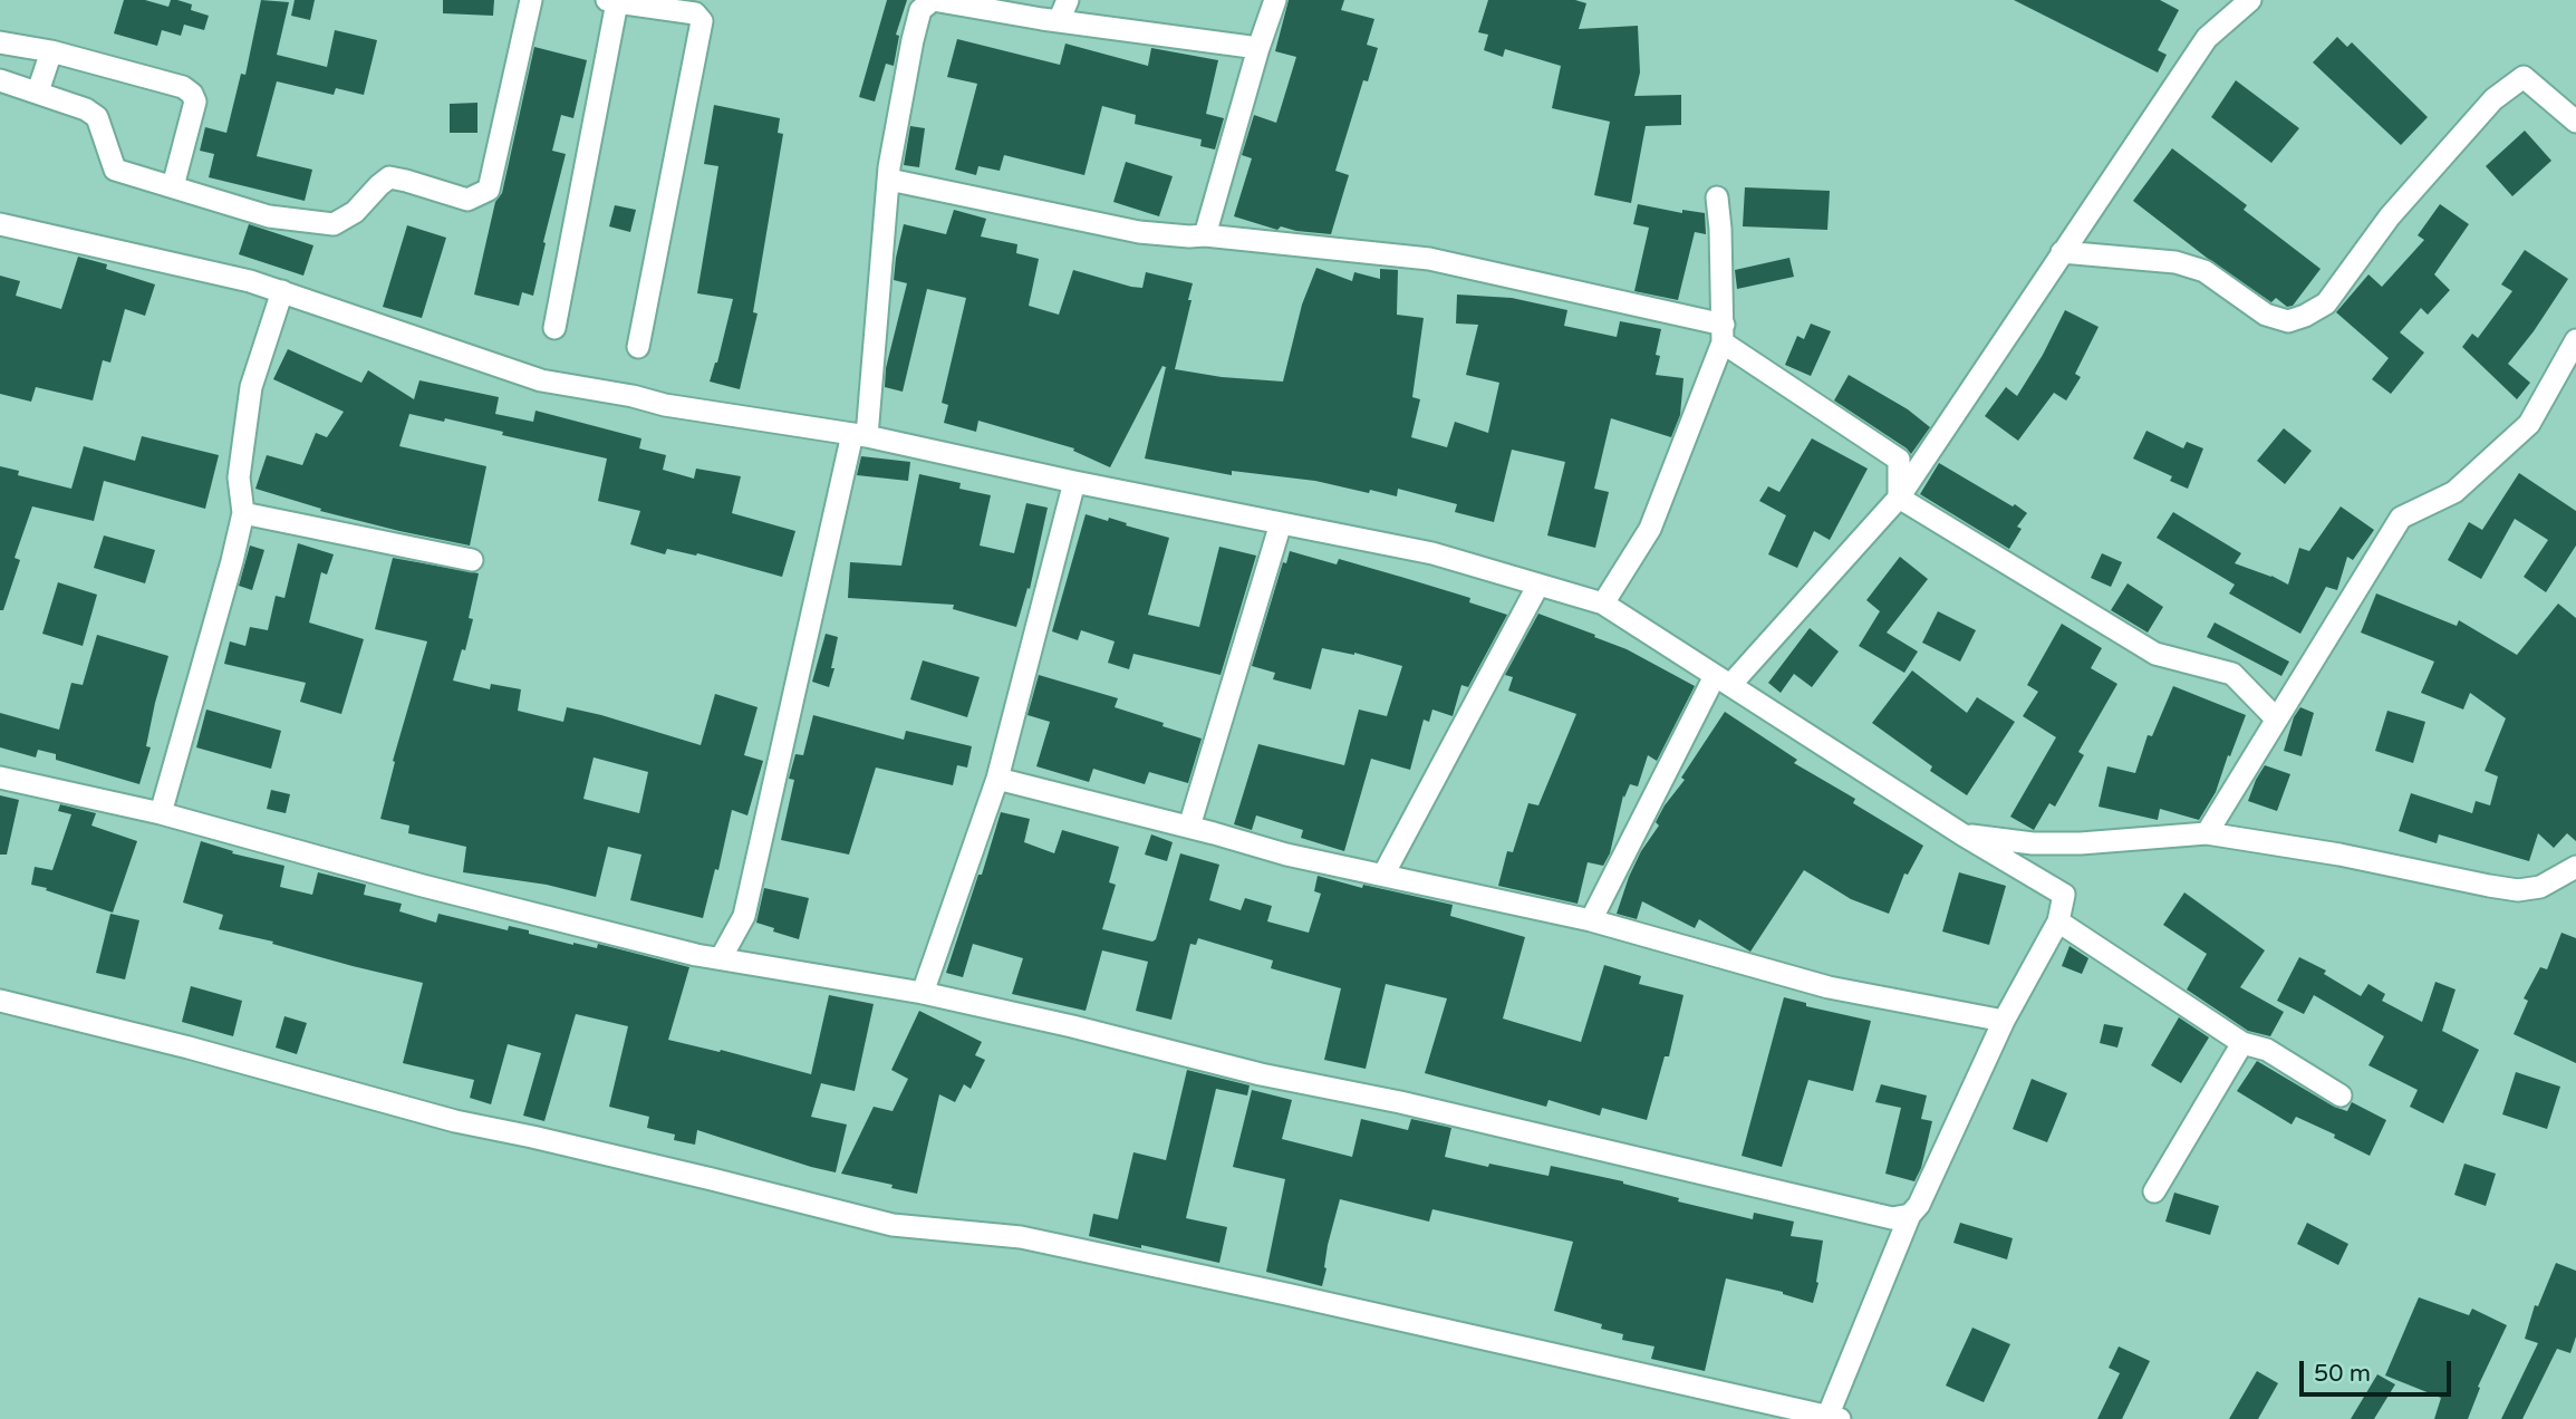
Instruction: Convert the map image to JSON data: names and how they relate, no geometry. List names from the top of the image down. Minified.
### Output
{"scale_bar":"50 m"}
